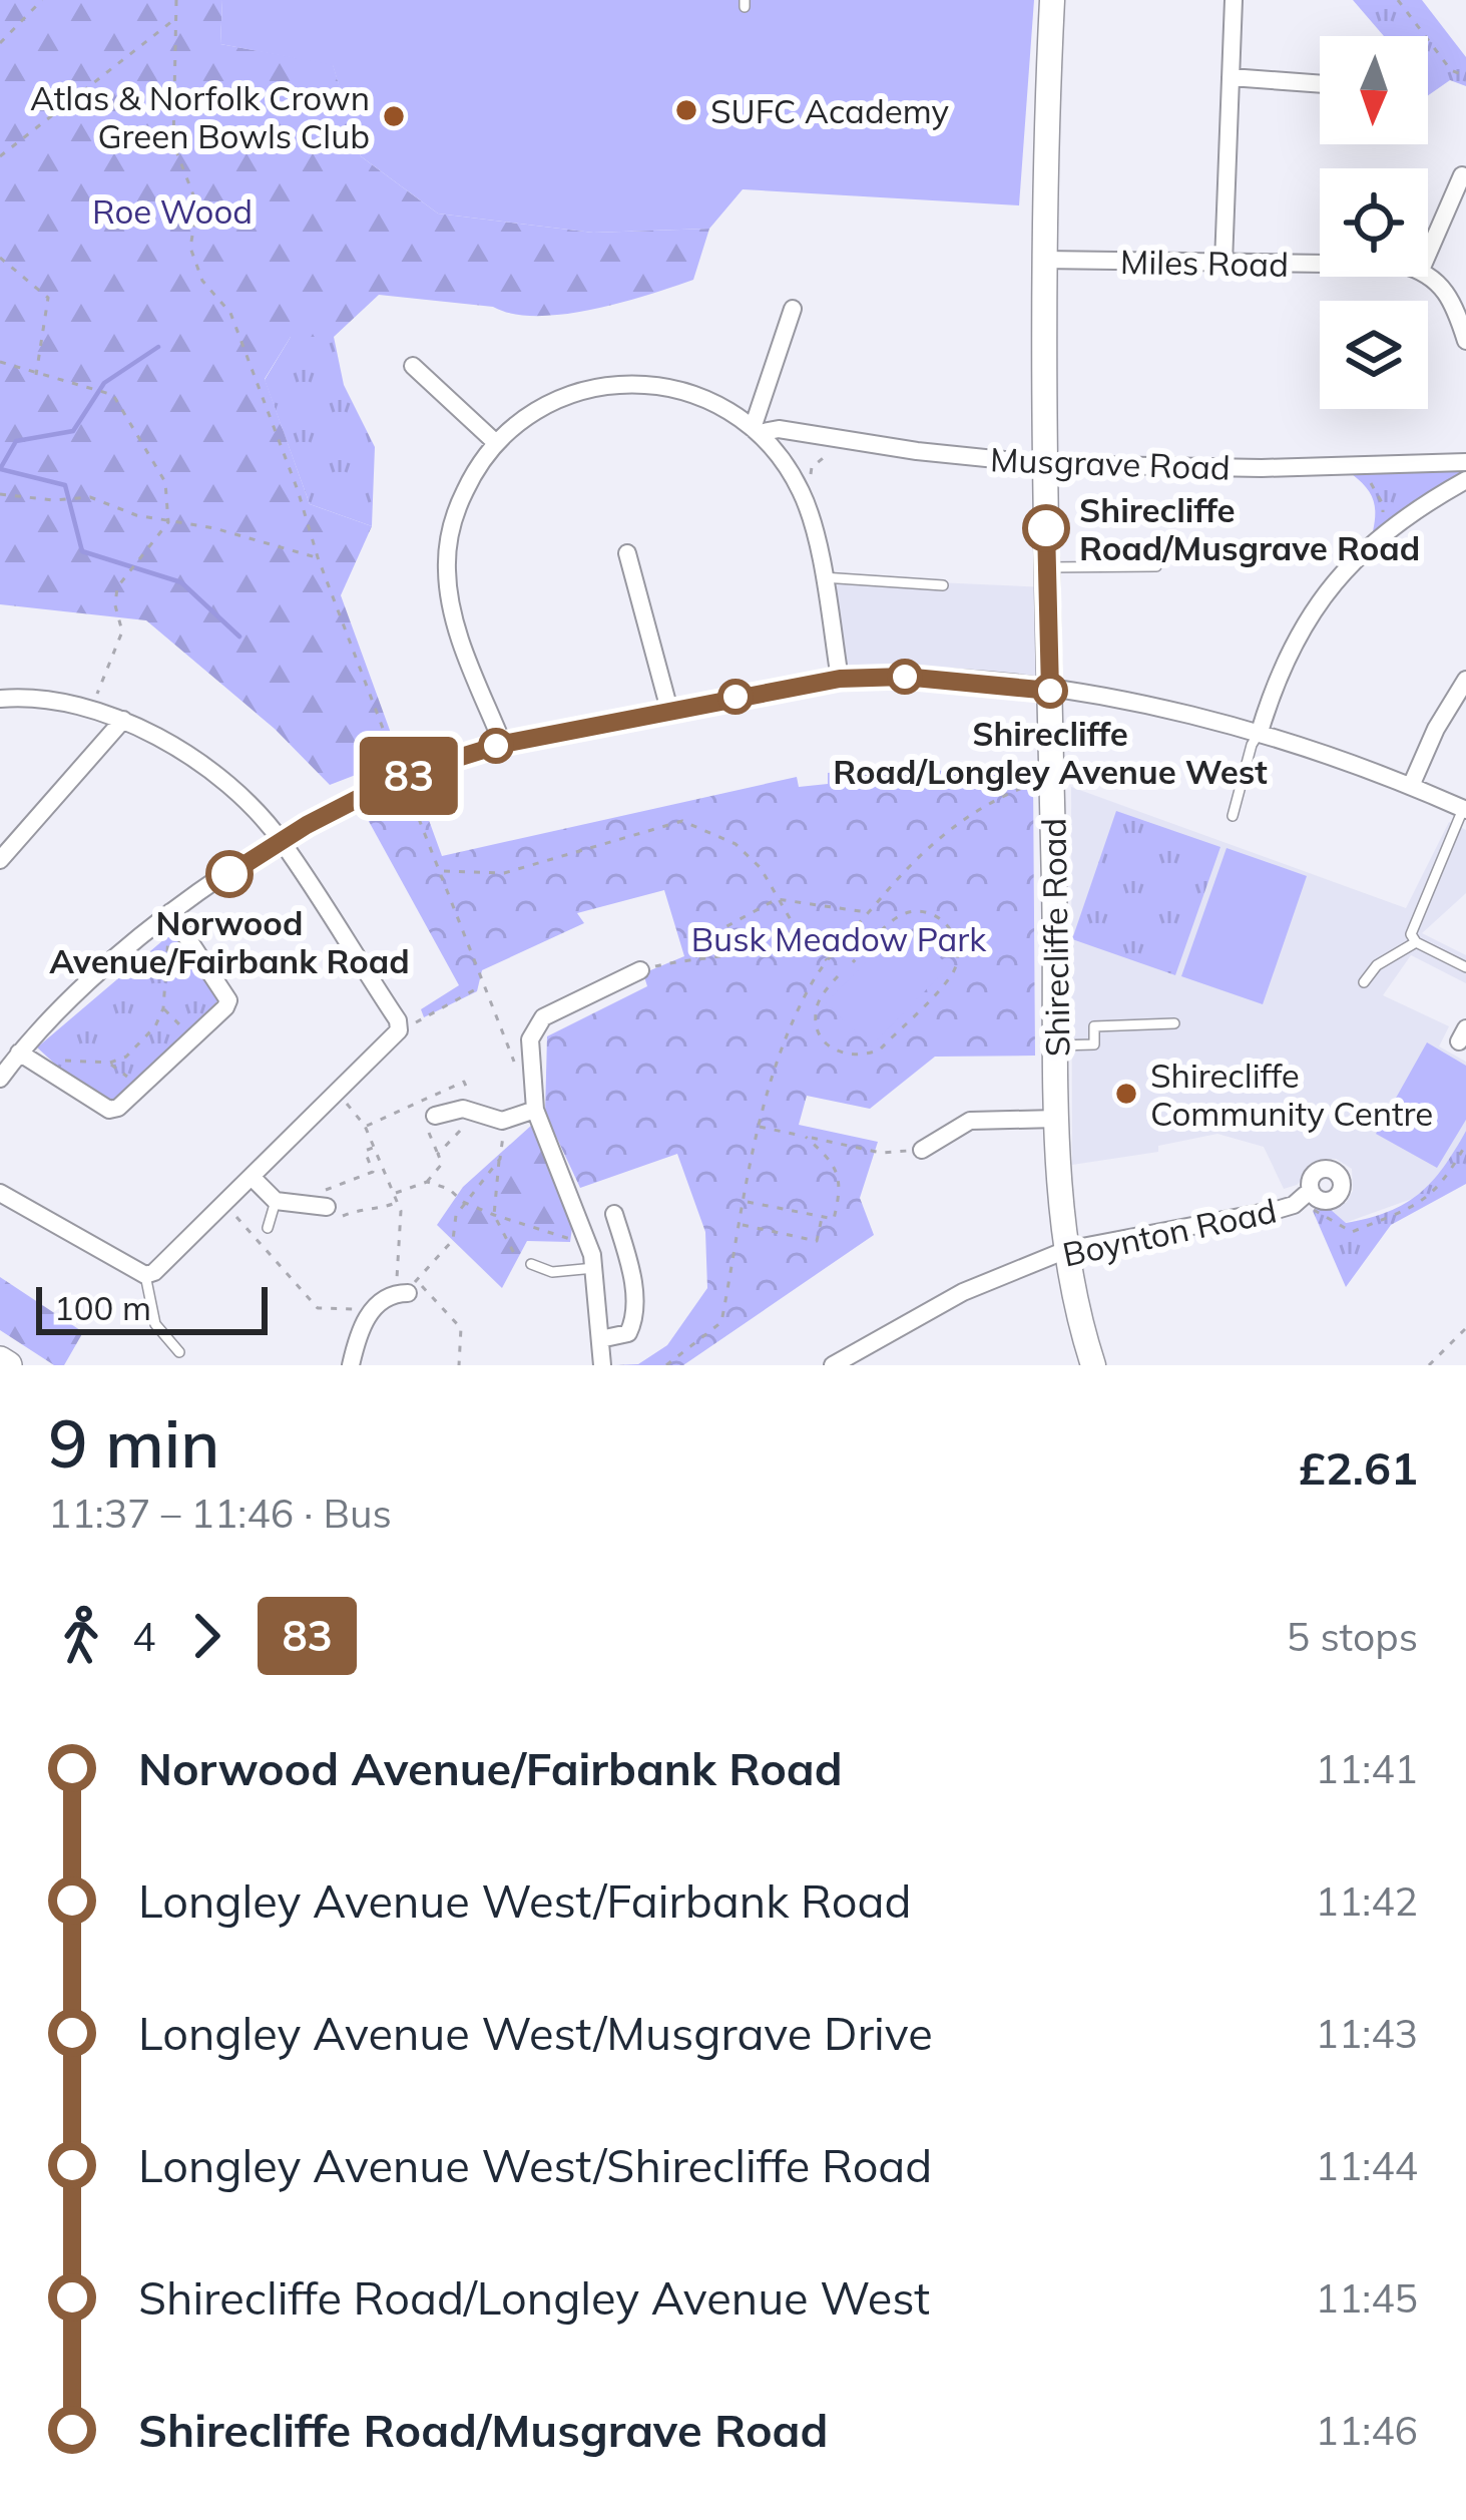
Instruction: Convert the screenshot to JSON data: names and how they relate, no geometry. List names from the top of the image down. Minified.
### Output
{"streets":{"street":["Miles Road","Musgrave Road","Shirecliffe Road","Boynton Road"]},"crossings":[["Miles Road","Shirecliffe Road"],["Musgrave Road","Shirecliffe Road"],["Shirecliffe Road","Boynton Road"]],"parks":["Roe Wood","Busk Meadow Park"],"places":["SUFC Academy","Atlas & Norfolk Crown Green Bowls Club","Shirecliffe Road/Musgrave Road","Shirecliffe Road/Longley Avenue West","Norwood Avenue/Fairbank Road","Shirecliffe Community Centre"],"lines":["bus line 83"],"scale_bar":"100 m","north":"bottom","page":{"on_map":"83","scale":"100 m","heading":["9 min","11:37 – 11:46 · Bus","£2.61"],"legs":["4","83","5 stops"],"list":[{"name":"Norwood Avenue/Fairbank Road","value":"11:41"},{"name":"Longley Avenue West/Fairbank Road","value":"11:42"},{"name":"Longley Avenue West/Musgrave Drive","value":"11:43"},{"name":"Longley Avenue West/Shirecliffe Road","value":"11:44"},{"name":"Shirecliffe Road/Longley Avenue West","value":"11:45"},{"name":"Shirecliffe Road/Musgrave Road","value":"11:46"}]}}
